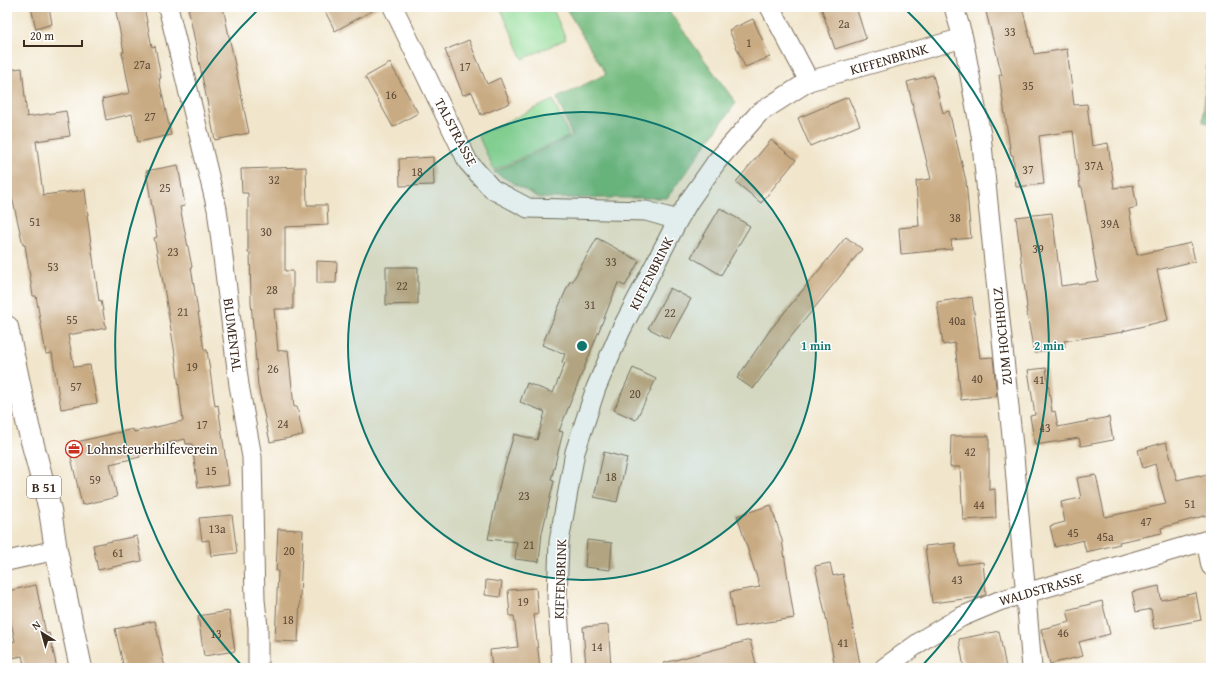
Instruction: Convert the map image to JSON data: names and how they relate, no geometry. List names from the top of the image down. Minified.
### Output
{"streets":{"main road":["B 51"],"street":["KIFFENBRINK","TALSTRASSE","BLUMENTAL","ZUM HOCHHOLZ","WALDSTRASSE"]},"crossings":[["KIFFENBRINK","TALSTRASSE"],["KIFFENBRINK","ZUM HOCHHOLZ"],["ZUM HOCHHOLZ","WALDSTRASSE"]],"places":{"office":["Lohnsteuerhilfeverein"]},"house_numbers":["2a","33","1","27a","17","35","16","27","37A","37","18","32","25","38","51","39A","30","39","23","33","53","22","28","31","21","22","55","40a","19","26","40","41","57","20","24","17","43","42","15","18","59","23","51","44","47","13a","45","45a","21","20","61","43","19","18","46","13","41","14"],"scale_bar":"20 m","north":"top left","rings":["1 min","2 min"]}
